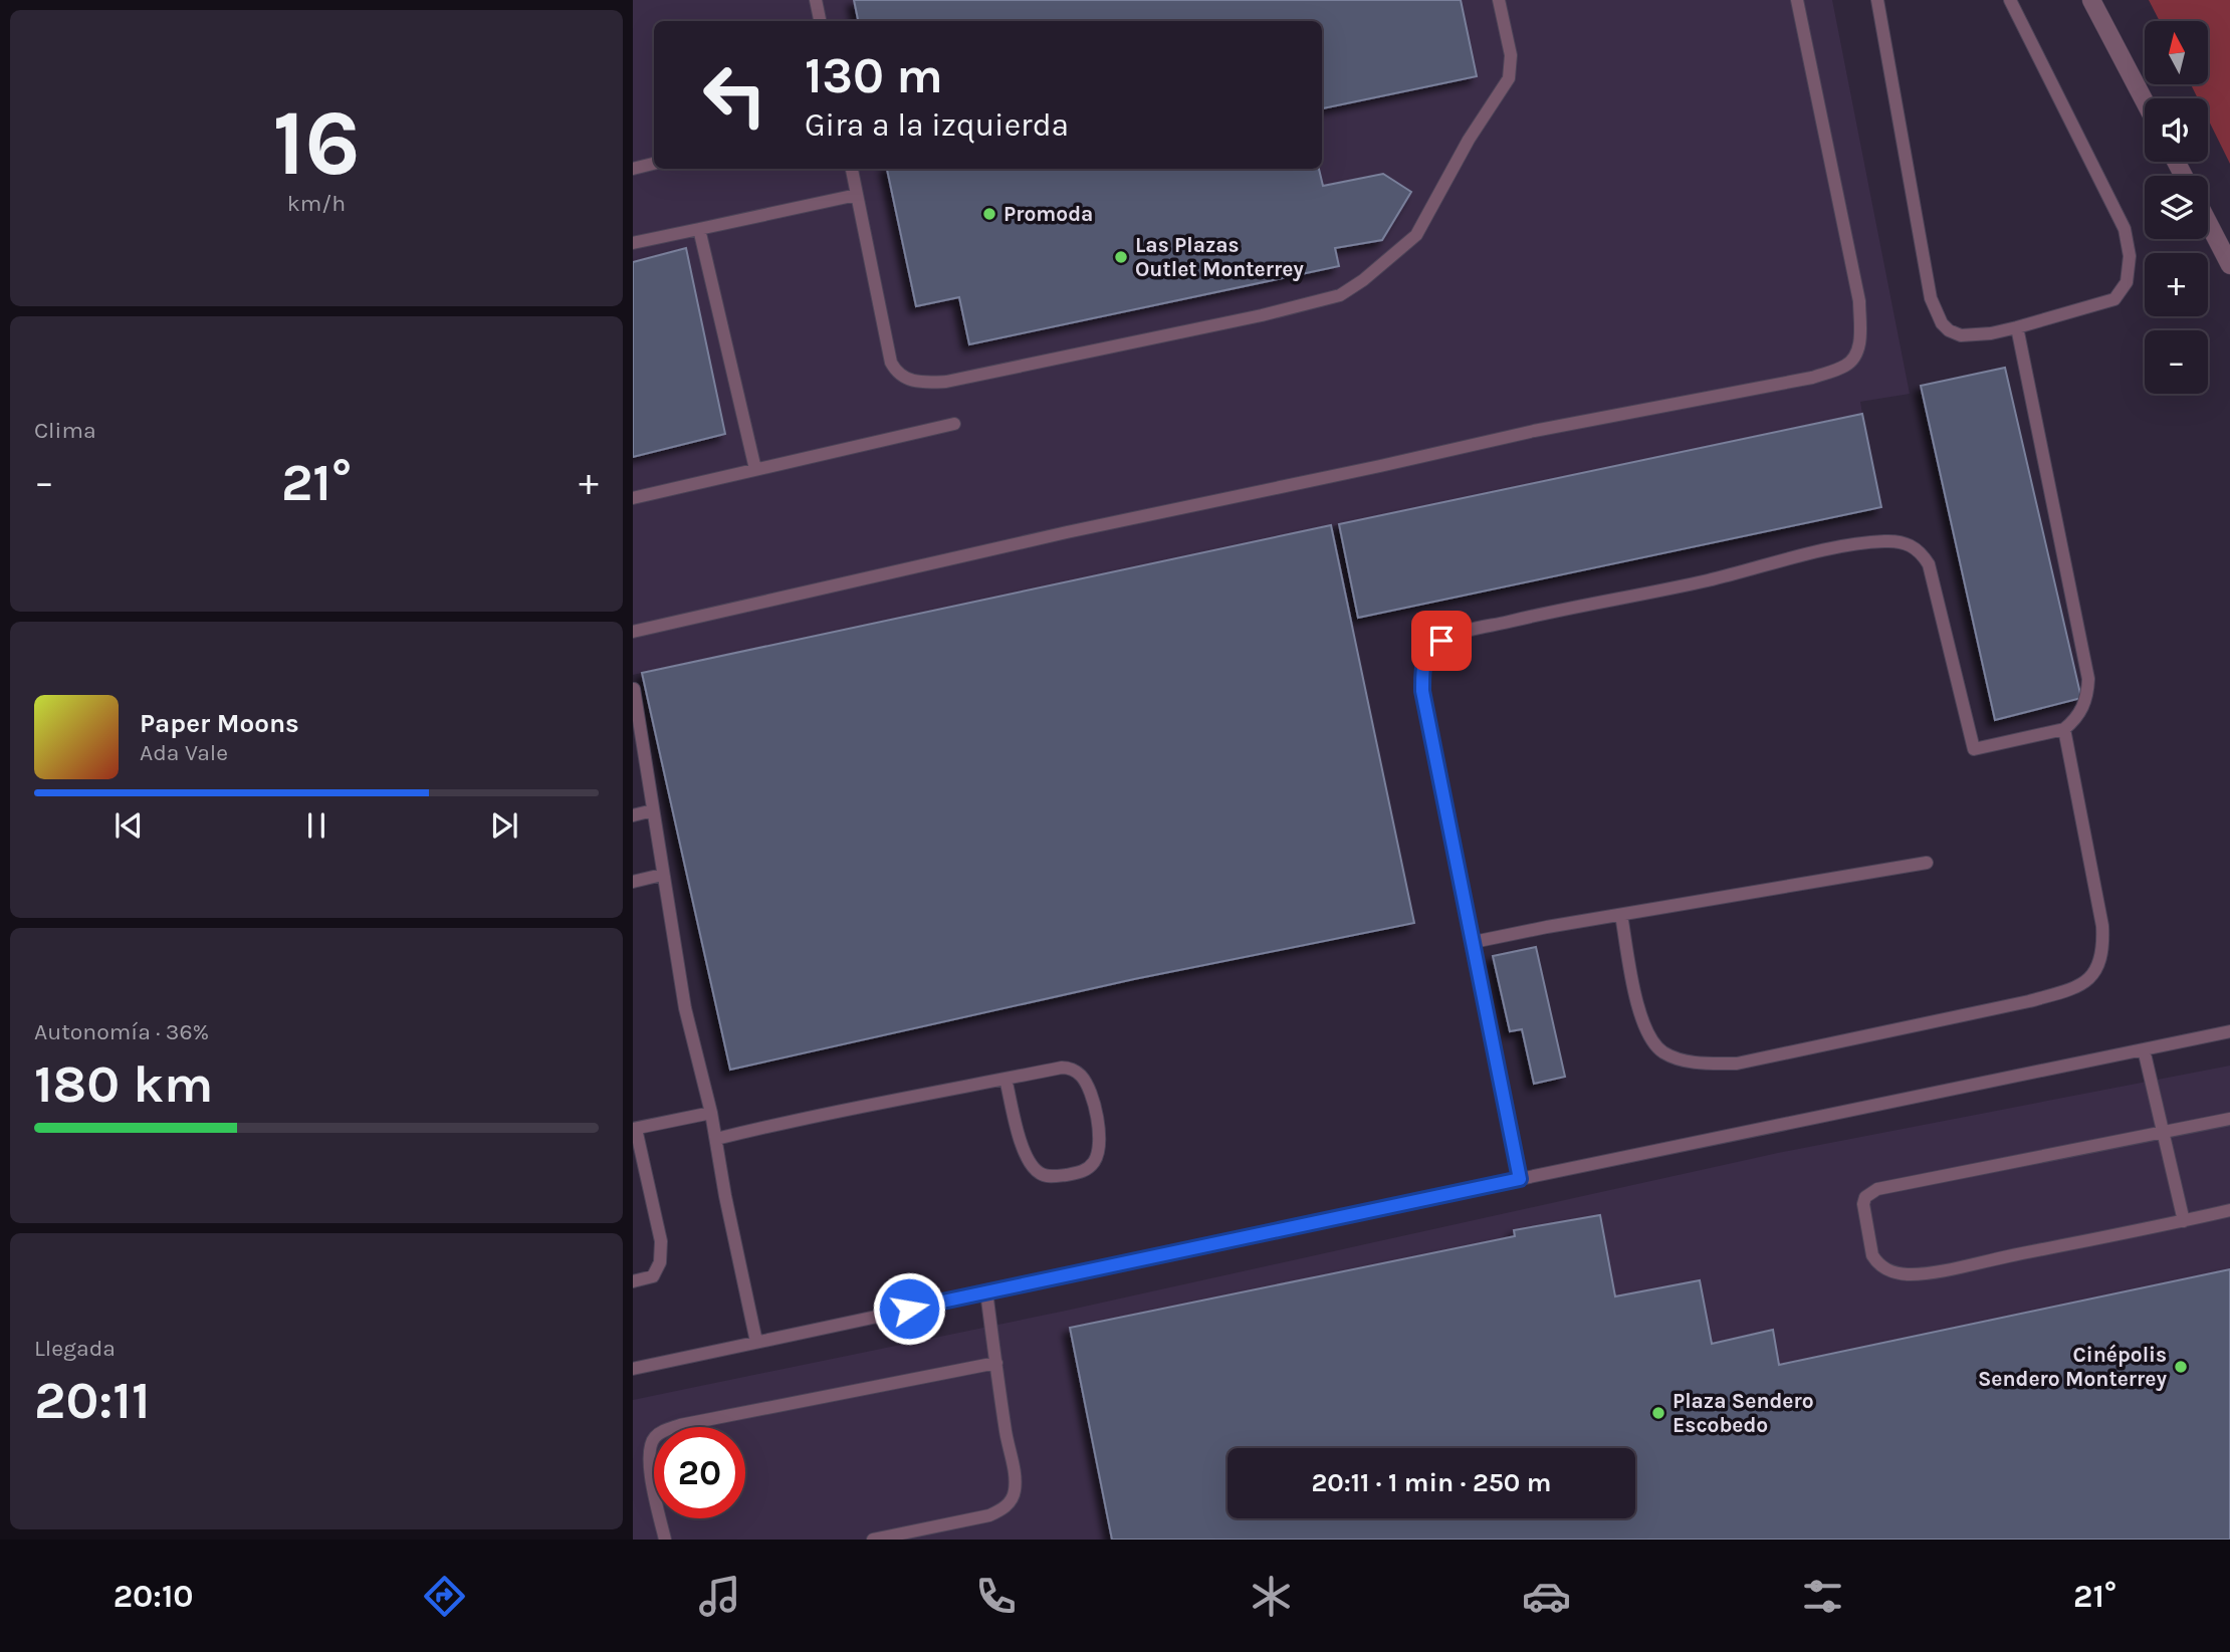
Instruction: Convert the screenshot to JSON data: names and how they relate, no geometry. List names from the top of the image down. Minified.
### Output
{"places":["Promoda","Las Plazas Outlet Monterrey","Cinépolis Sendero Monterrey","Plaza Sendero Escobedo"],"north":"top","page":{"tile":[["16","km/h"],"Clima",["Autonomía · 36%","180 km"],["Llegada","20:11"]],"map_buttons":["+","−"],"turn":["130 m","Gira a la izquierda"],"heat":["−","21°","+"],"song":["Paper Moons","Ada Vale"],"limit":"20","trip":"20:11 · 1 min · 250 m","tabs":["20:10","21°"]}}
